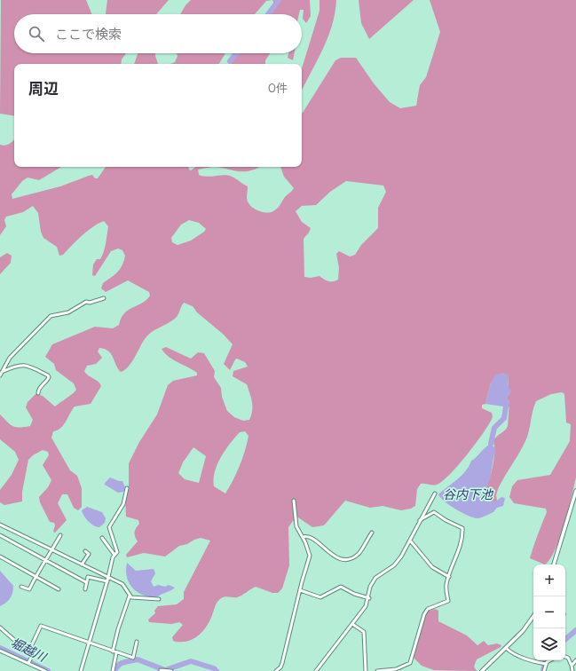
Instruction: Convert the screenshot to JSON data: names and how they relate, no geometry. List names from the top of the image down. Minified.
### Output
{"water":["谷内下池","堀越川"],"page":{"search":"ここで検索","heading":["周辺","0件"],"map_buttons":["+","−"]}}
